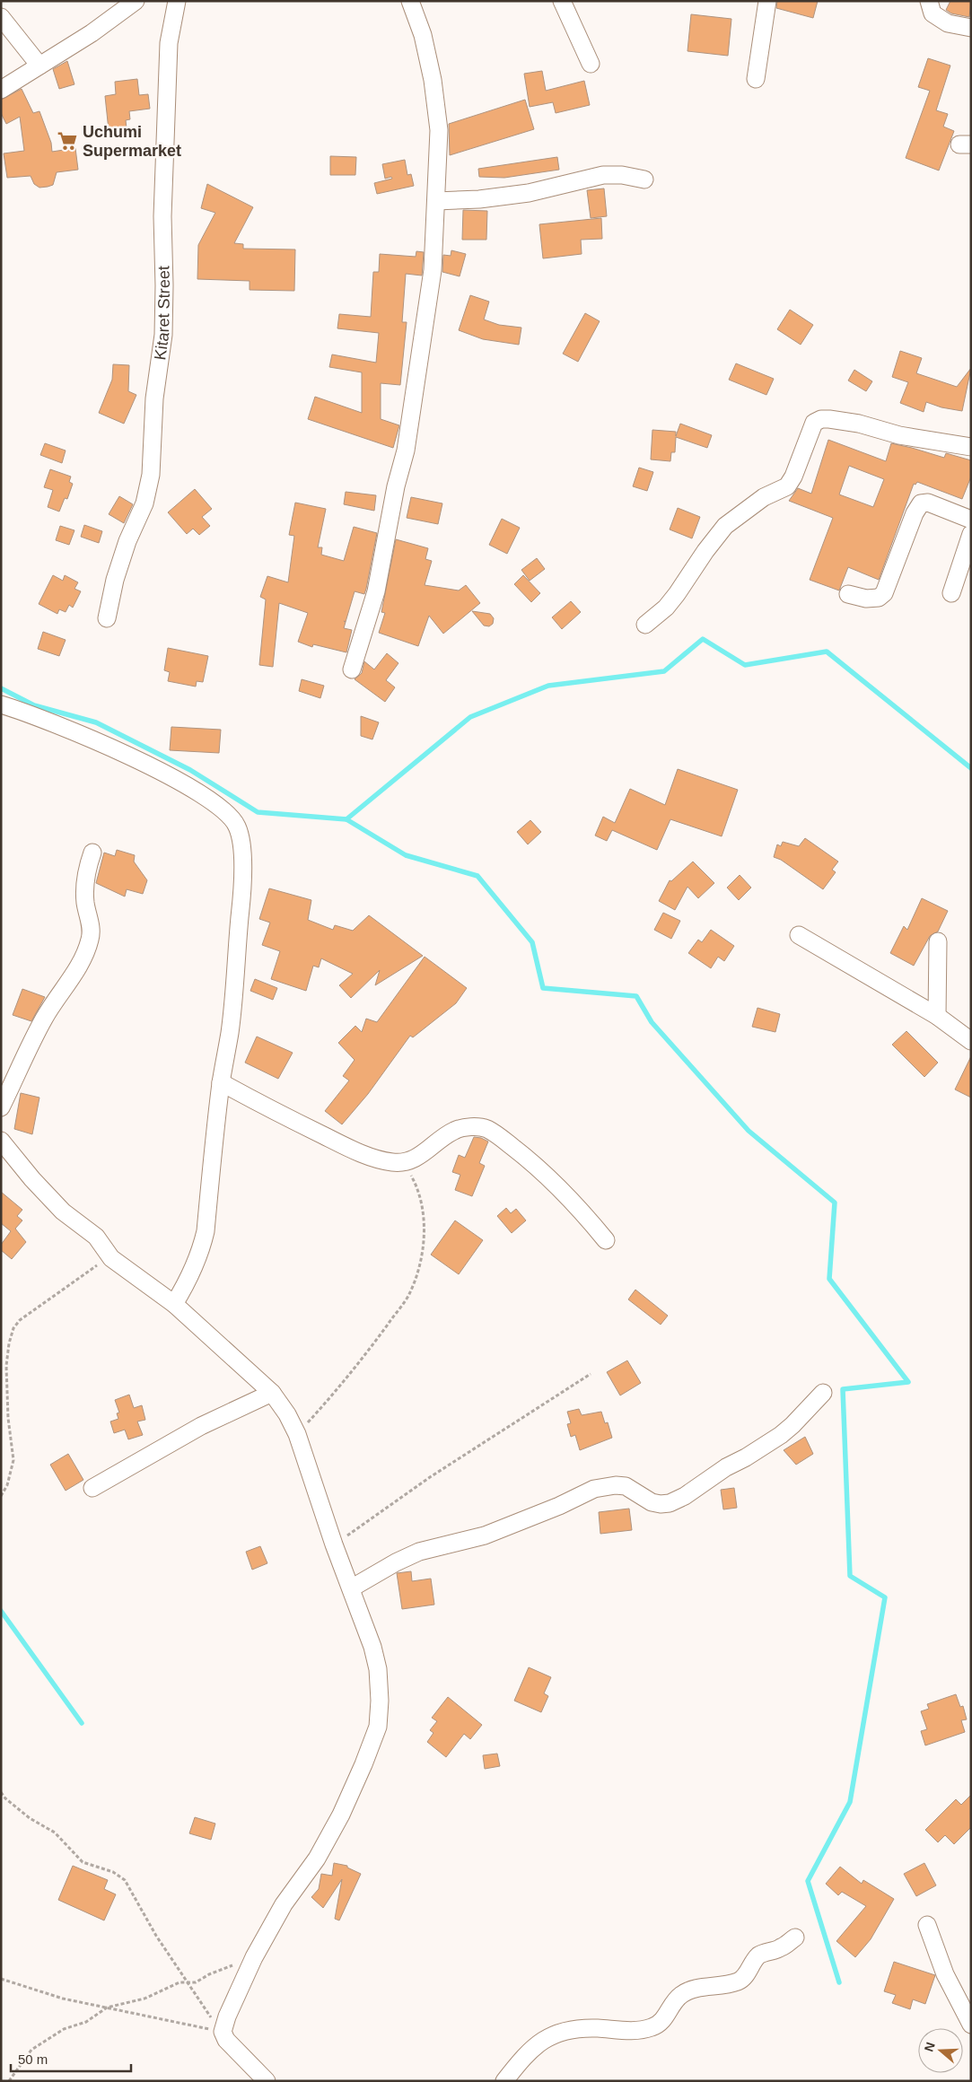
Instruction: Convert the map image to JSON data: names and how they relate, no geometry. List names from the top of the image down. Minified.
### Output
{"streets":{"street":["Kitaret Street"]},"places":{"supermarket":["Uchumi Supermarket"]},"scale_bar":"50 m","north":"left"}
